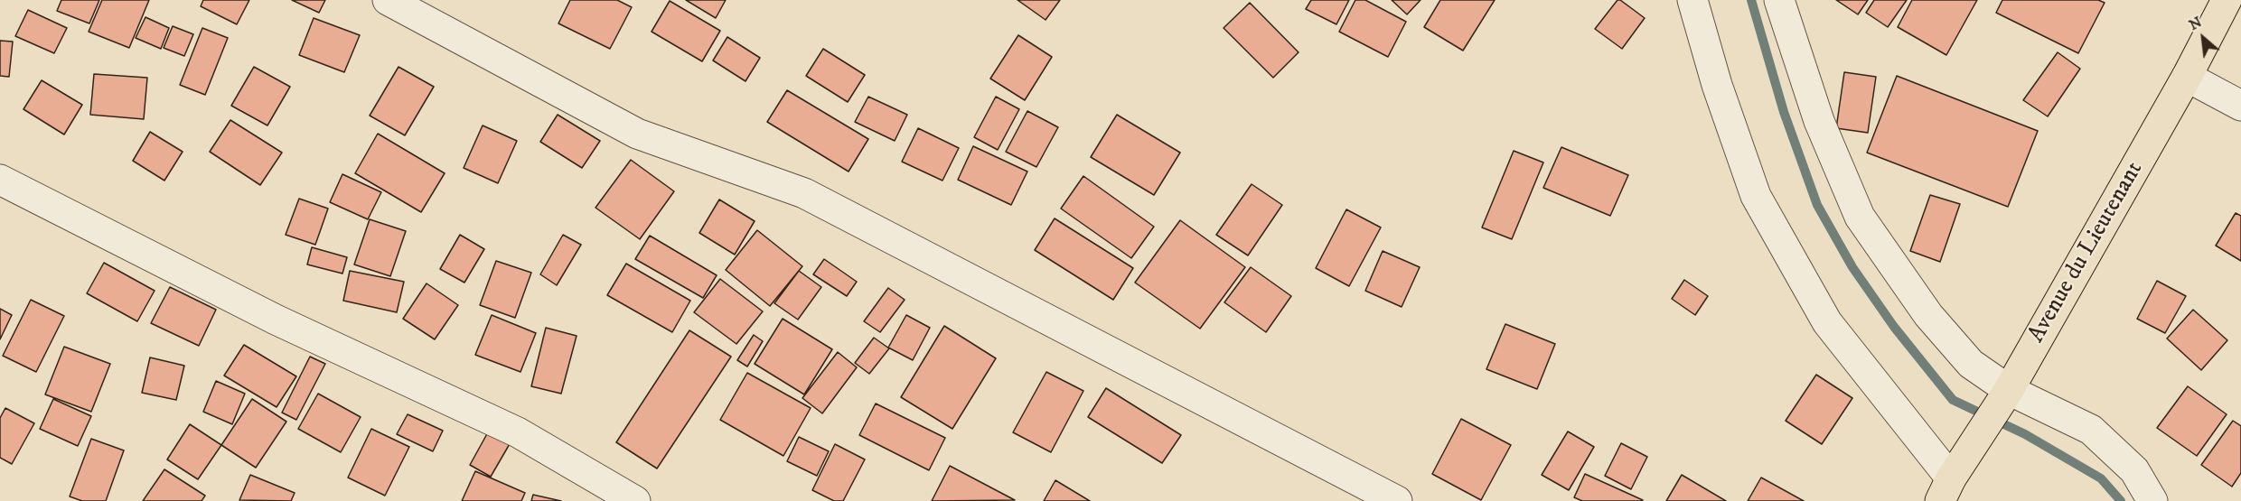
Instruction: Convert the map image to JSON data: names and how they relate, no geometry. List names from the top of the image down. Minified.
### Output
{"streets":{"main road":["Avenue du Lieutenant"]},"north":"top left"}
